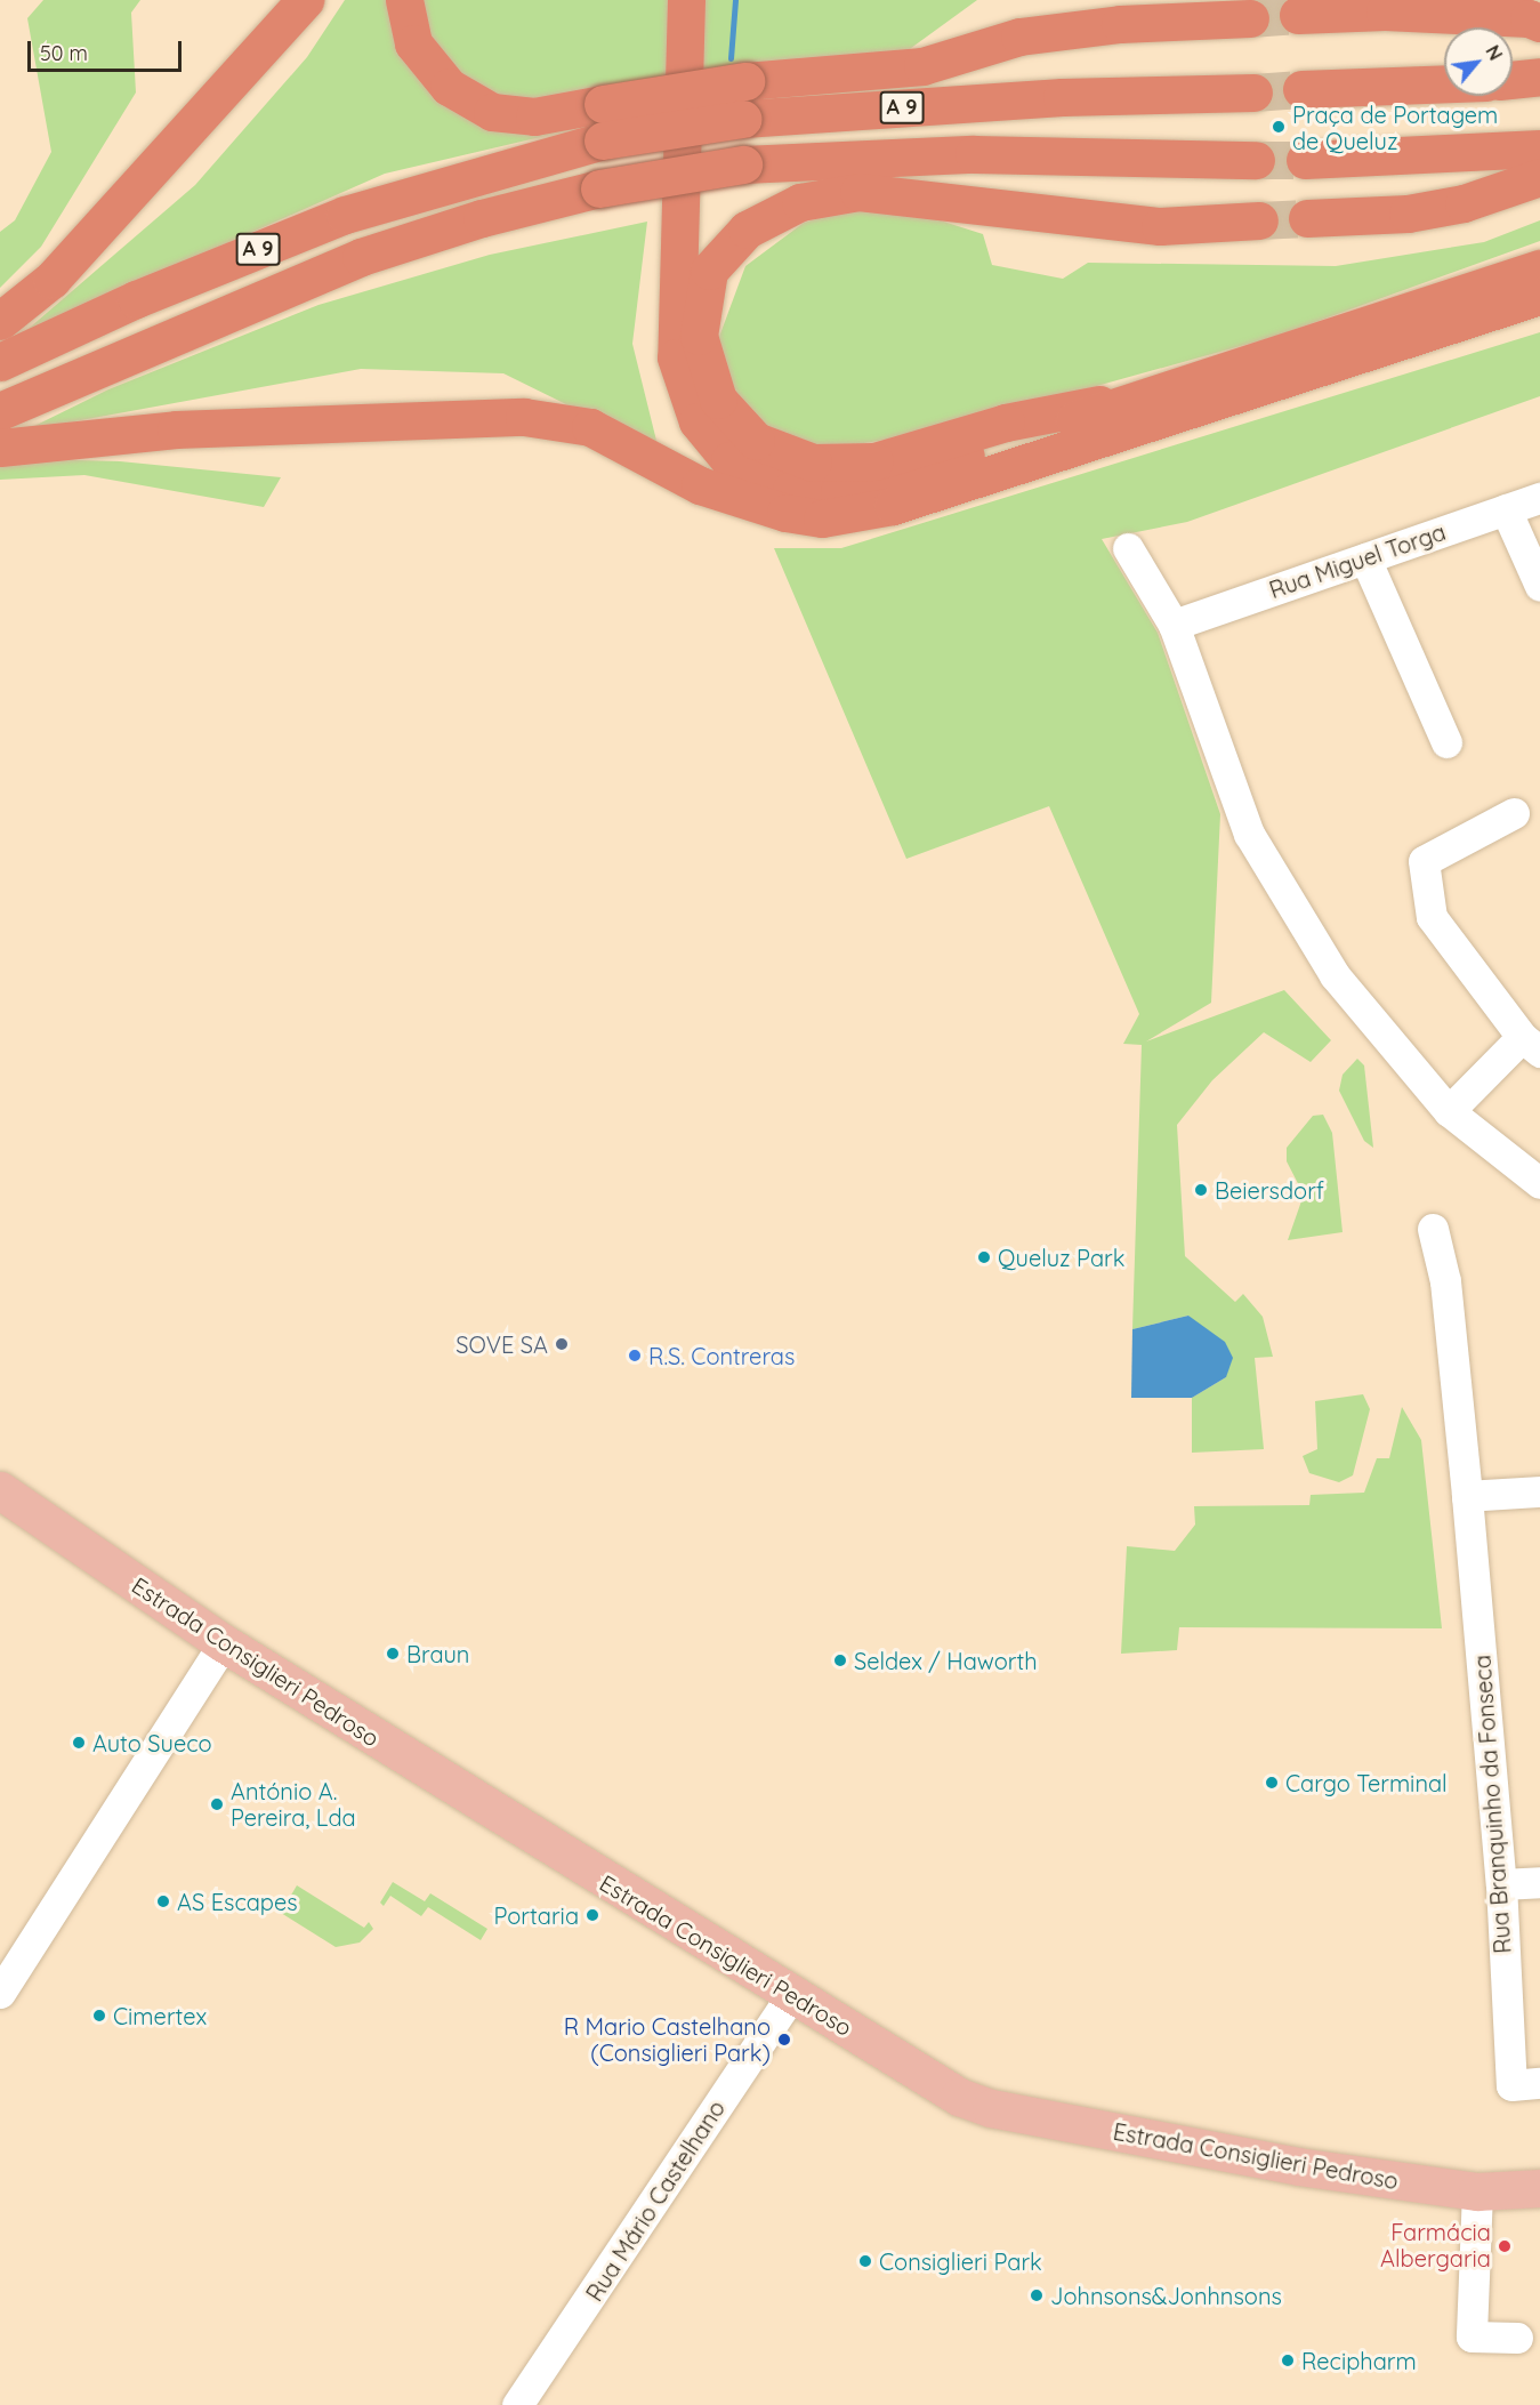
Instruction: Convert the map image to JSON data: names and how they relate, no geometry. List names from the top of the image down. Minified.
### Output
{"streets":{"highway":["A 9"],"main road":["Estrada Consiglieri Pedroso"],"street":["Rua Miguel Torga","Rua Branquinho da Fonseca","Rua Mário Castelhano"]},"crossings":[["Estrada Consiglieri Pedroso","Rua Mário Castelhano"]],"places":["Praça de Portagem de Queluz","Beiersdorf","Queluz Park","SOVE SA","R.S. Contreras","Braun","Seldex / Haworth","Auto Sueco","Cargo Terminal","António A. Pereira, Lda","AS Escapes","Portaria","Cimertex","R Mario Castelhano (Consiglieri Park)","Farmácia Albergaria","Consiglieri Park","Johnsons&Jonhnsons","Recipharm"],"scale_bar":"50 m","north":"top right"}
